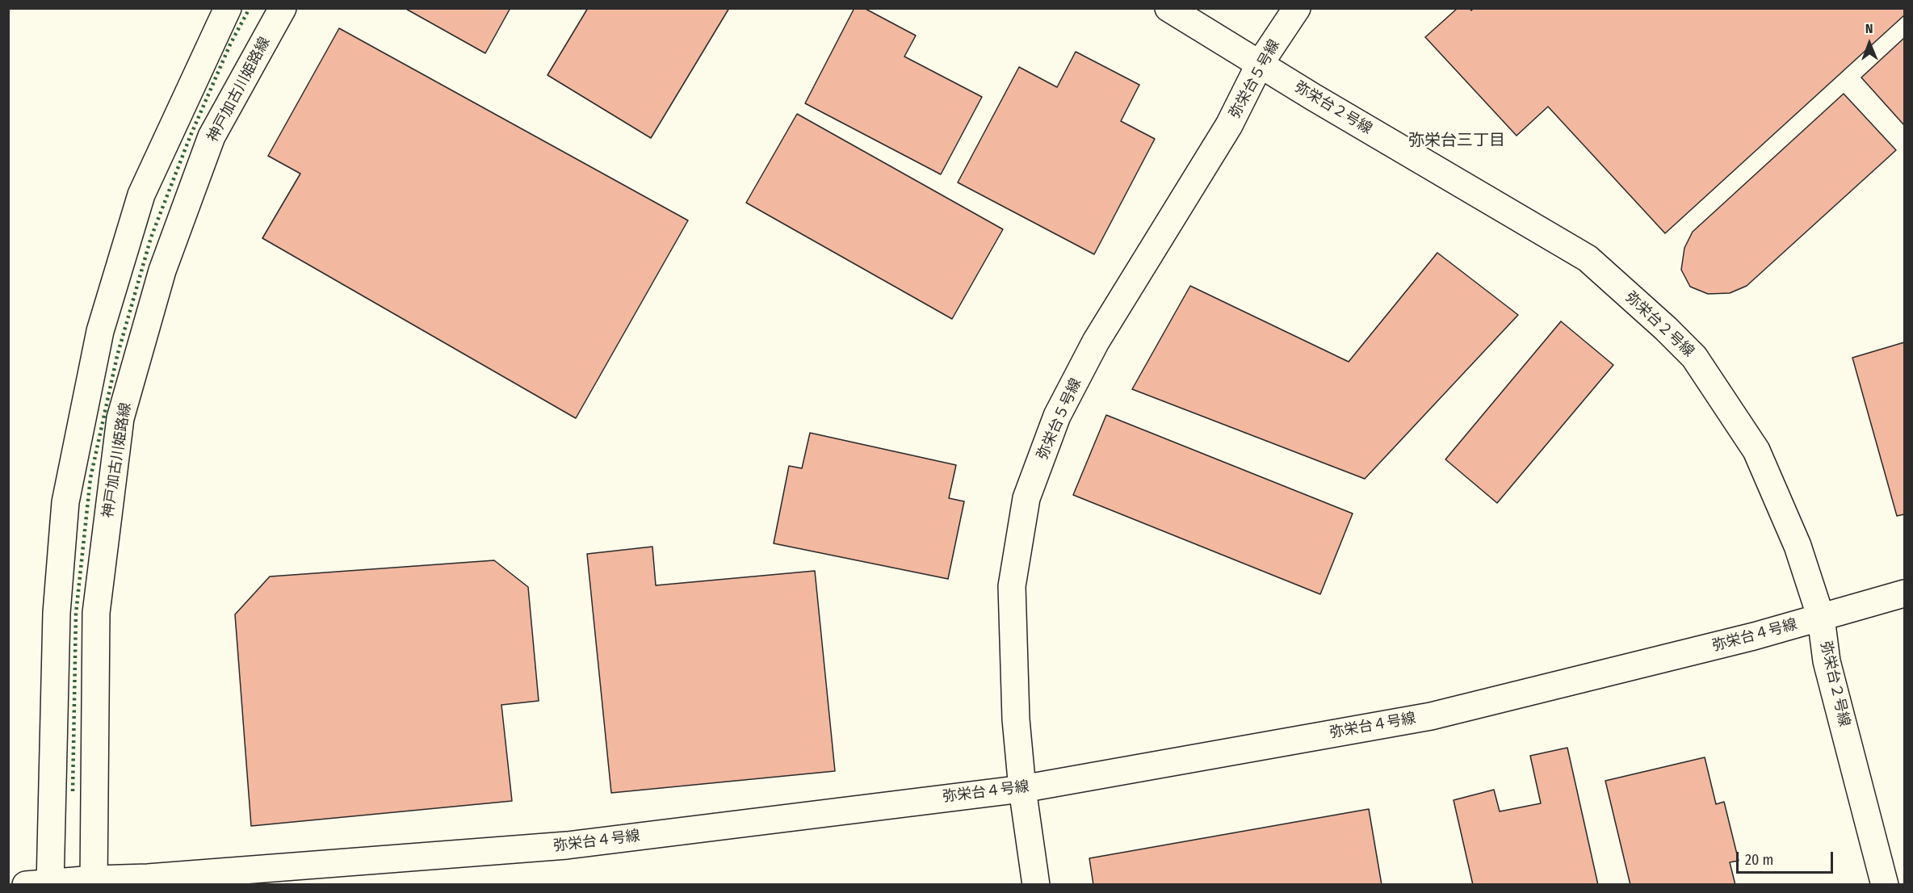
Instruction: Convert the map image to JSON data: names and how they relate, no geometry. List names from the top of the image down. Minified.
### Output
{"streets":{"street":["弥栄台５号線","神戸加古川姫路線","弥栄台２号線","弥栄台４号線"]},"crossings":[["弥栄台５号線","弥栄台２号線"],["弥栄台５号線","弥栄台４号線"],["神戸加古川姫路線","弥栄台４号線"],["弥栄台２号線","弥栄台４号線"]],"districts":["弥栄台三丁目"],"scale_bar":"20 m","north":"top"}
